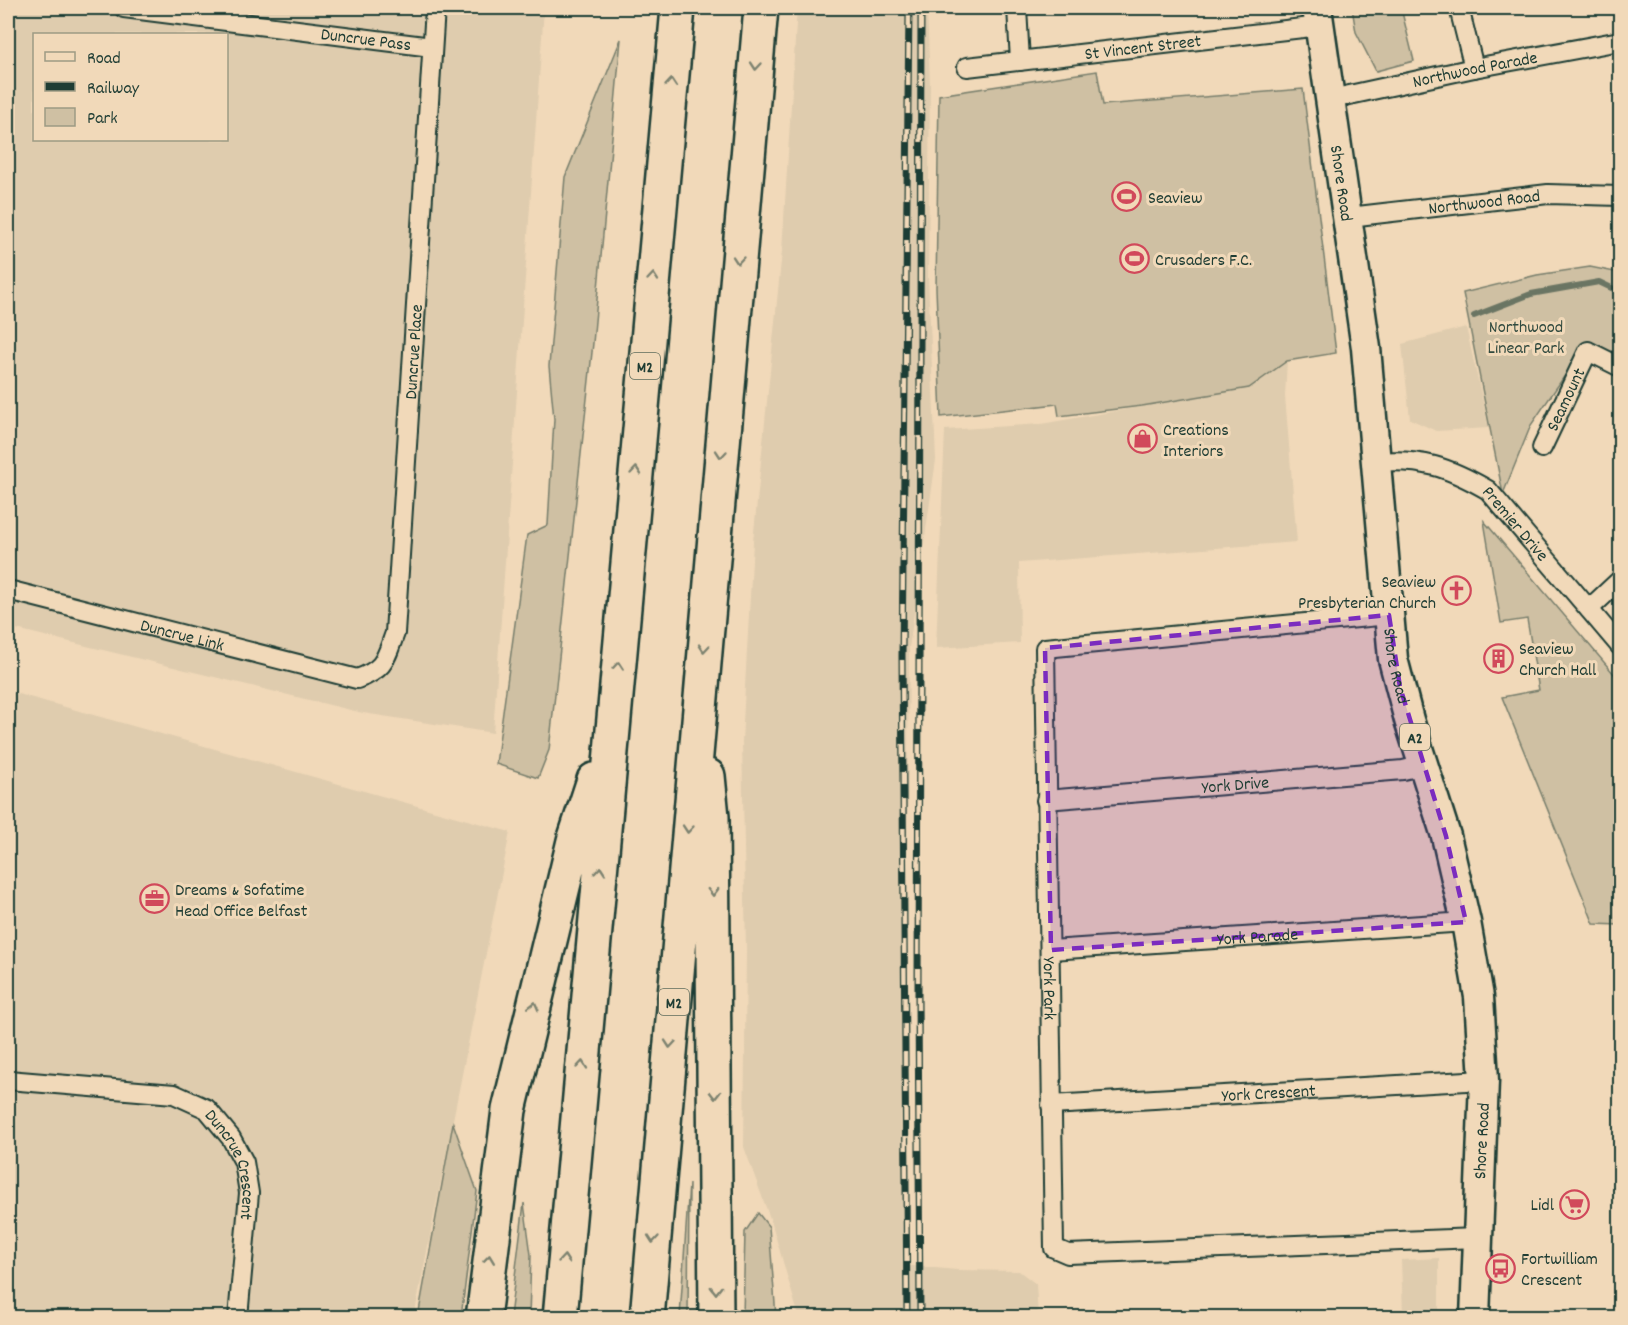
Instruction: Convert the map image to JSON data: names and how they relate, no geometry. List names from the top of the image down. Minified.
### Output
{"streets":{"highway":["M2"],"main road":["Shore Road","A2"],"street":["Duncrue Pass","St Vincent Street","Northwood Parade","Northwood Road","Duncrue Place","Seamount","Premier Drive","Duncrue Link","York Drive","York Parade","York Park","York Crescent","Duncrue Crescent"]},"crossings":[["Duncrue Pass","Duncrue Place"],["St Vincent Street","Shore Road"],["Northwood Parade","Shore Road"],["Shore Road","Northwood Road"],["Shore Road","Premier Drive"],["Shore Road","York Drive"],["Shore Road","York Parade"],["Shore Road","York Park"],["Shore Road","York Crescent"],["Duncrue Place","Duncrue Link"],["York Drive","York Park"],["York Parade","York Park"],["York Park","York Crescent"]],"parks":["Northwood Linear Park"],"places":{"sports":["Seaview","Crusaders F.C."],"shop":["Creations Interiors"],"church":["Seaview Presbyterian Church"],"building":["Seaview Church Hall"],"office":["Dreams & Sofatime Head Office Belfast"],"supermarket":["Lidl"],"bus stop":["Fortwilliam Crescent"]},"legend":["Road","Railway","Park"]}
